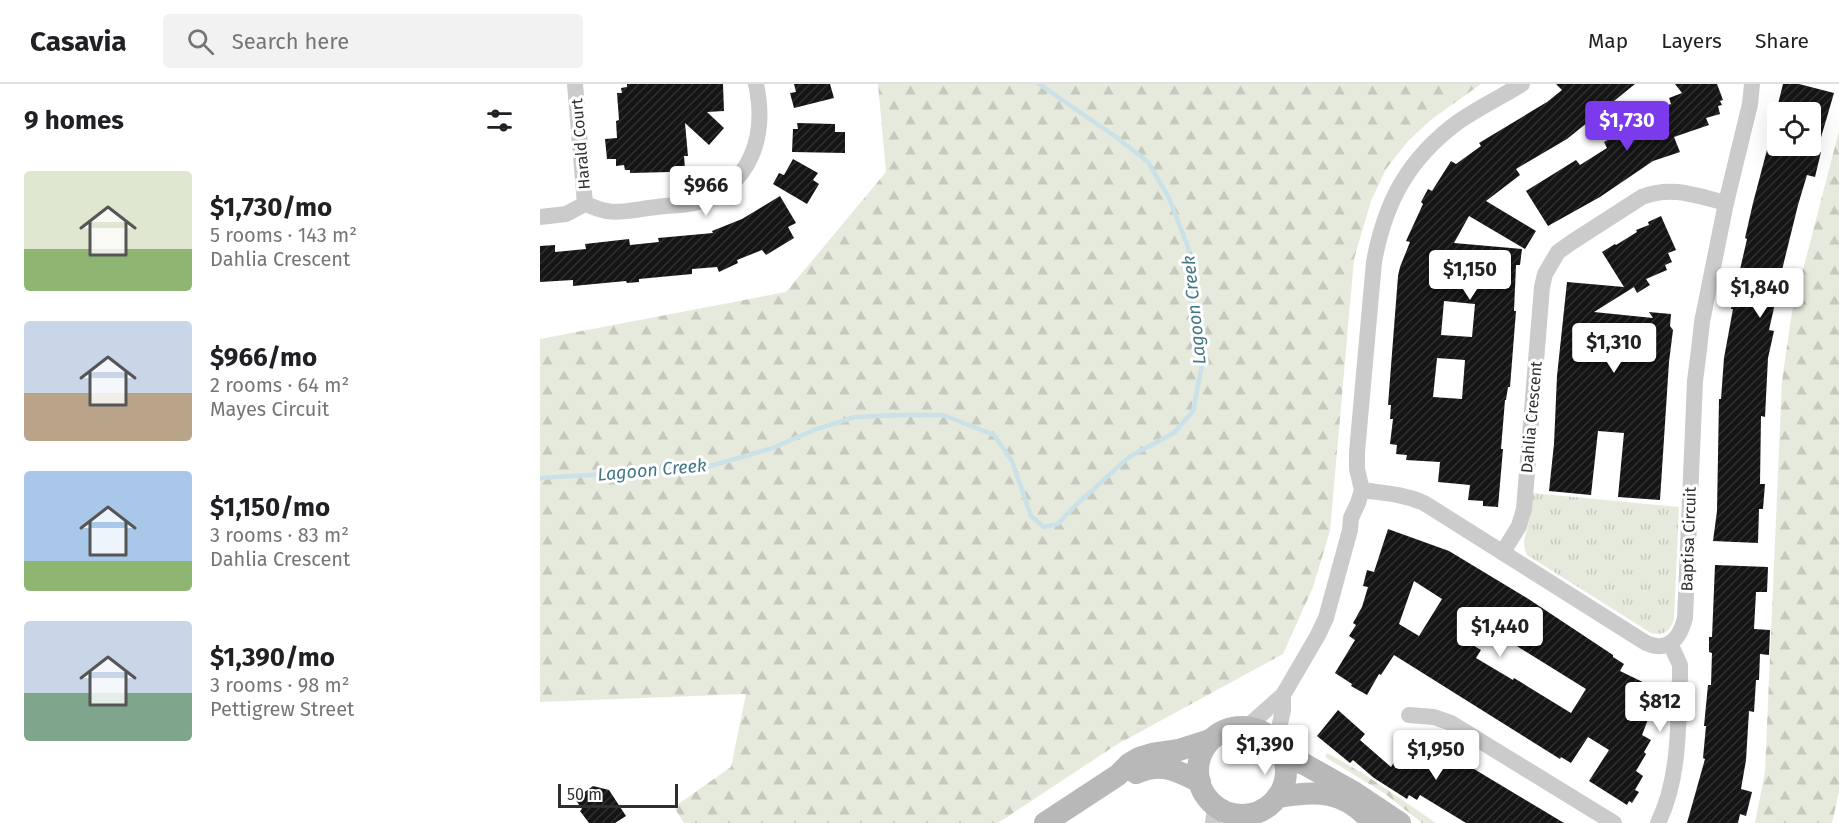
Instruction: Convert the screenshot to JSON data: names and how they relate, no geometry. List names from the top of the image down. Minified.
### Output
{"streets":{"street":["Harald Court","Dahlia Crescent","Baptisa Circuit"]},"crossings":[["Dahlia Crescent","Baptisa Circuit"]],"water":["Lagoon Creek"],"scale_bar":"50 m","page":{"header":"Casavia","search":"Search here","nav":["Map","Layers","Share"],"heading":"9 homes","price":["$1,730","$966","$1,150","$1,840","$1,310","$1,440","$812","$1,390","$1,950"],"list":[{"name":"$1,730/mo","note":"5 rooms · 143 m² · Dahlia Crescent"},{"name":"$966/mo","note":"2 rooms · 64 m² · Mayes Circuit"},{"name":"$1,150/mo","note":"3 rooms · 83 m² · Dahlia Crescent"},{"name":"$1,390/mo","note":"3 rooms · 98 m² · Pettigrew Street"}],"scale":"50 m"}}
